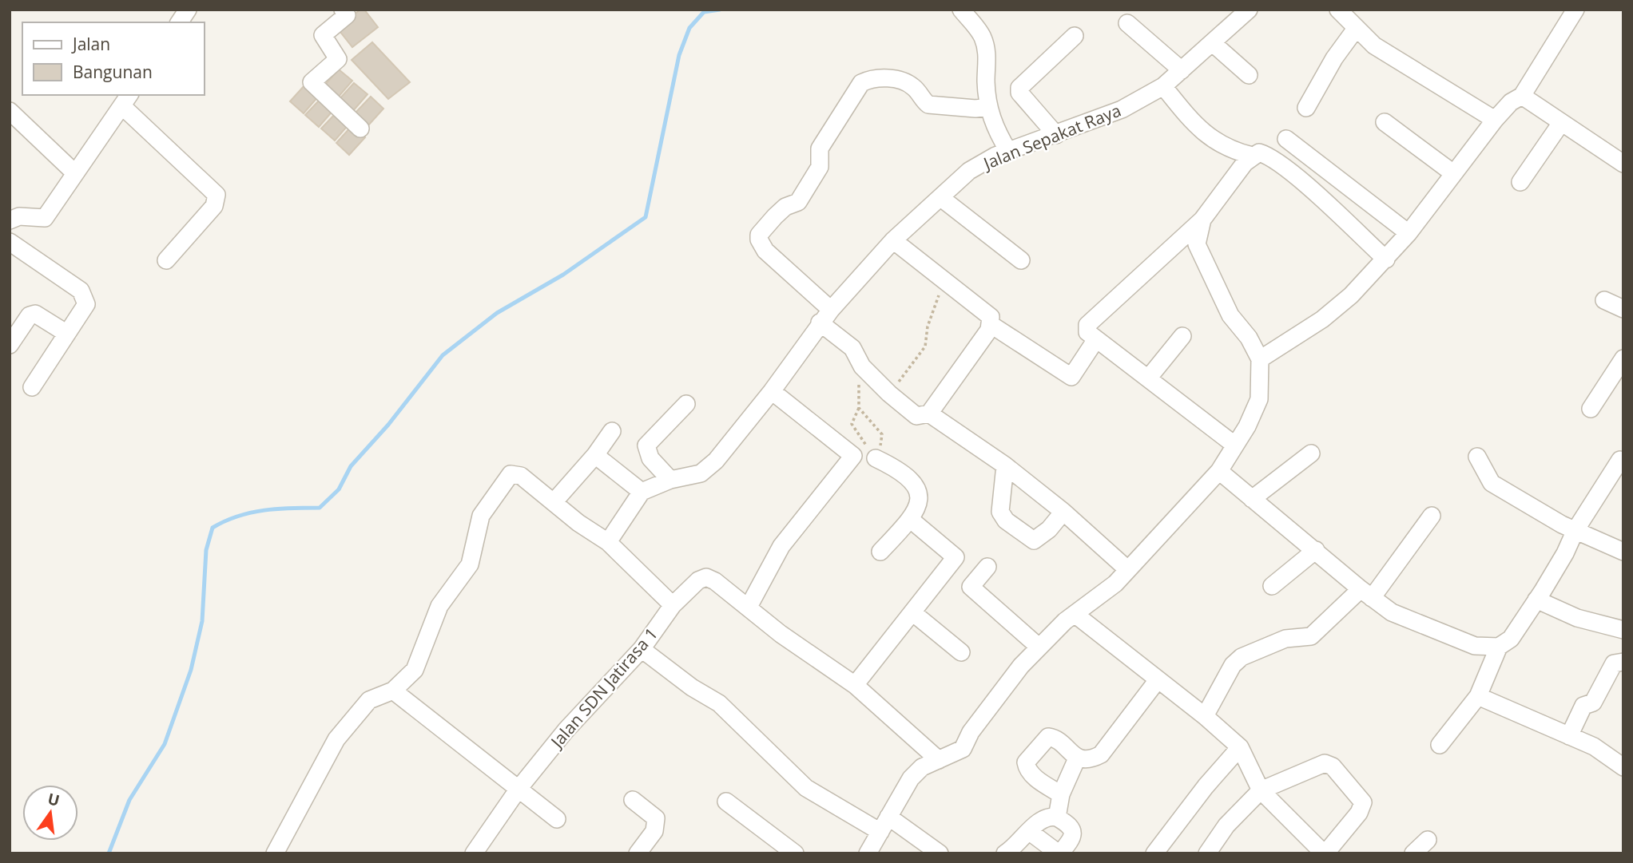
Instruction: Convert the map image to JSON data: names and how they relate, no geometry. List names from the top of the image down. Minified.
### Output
{"streets":{"street":["Jalan Sepakat Raya","Jalan SDN Jatirasa 1"]},"legend":["Jalan","Bangunan"],"north":"top"}
